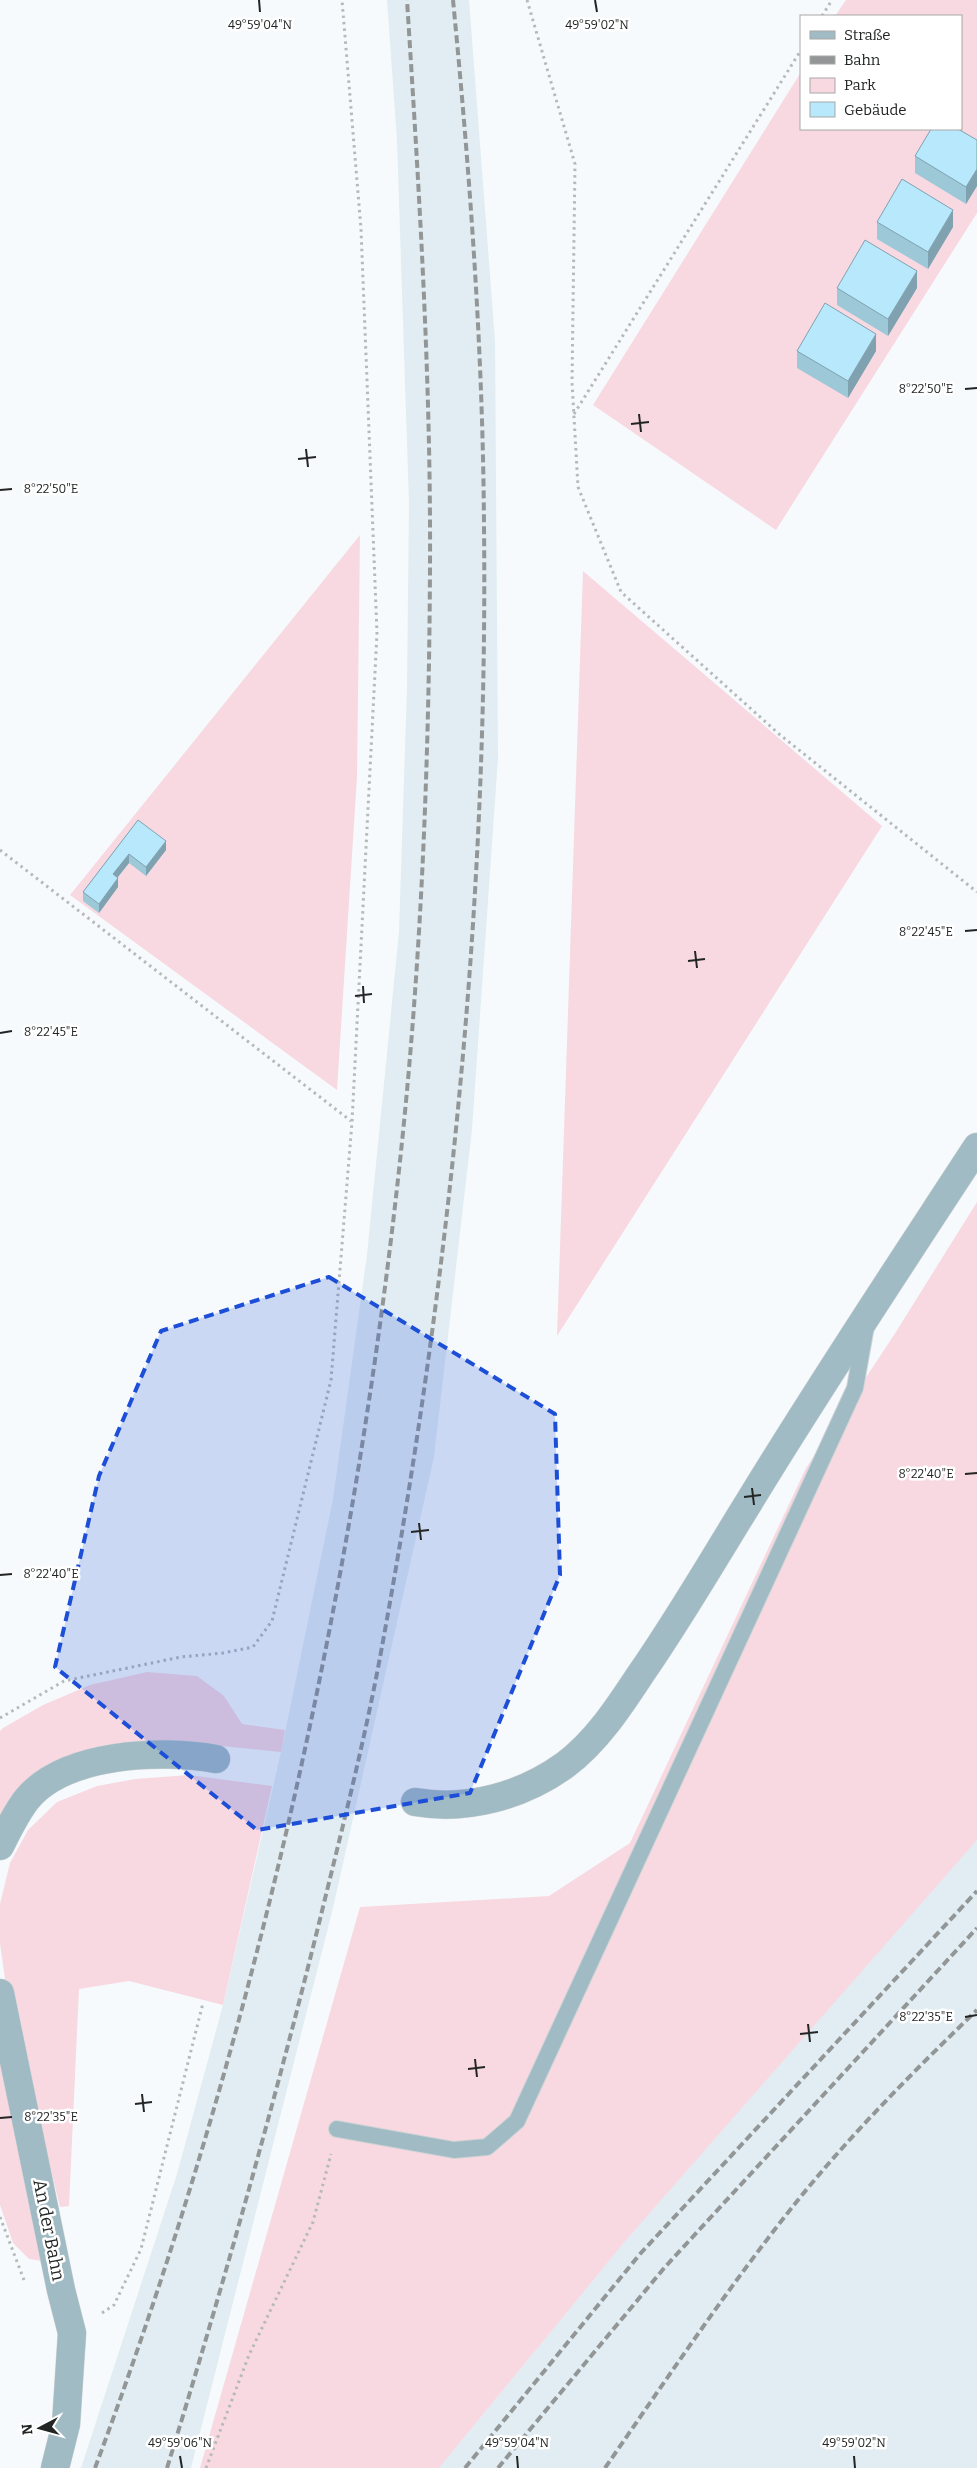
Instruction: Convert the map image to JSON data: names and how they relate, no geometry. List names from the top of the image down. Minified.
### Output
{"streets":{"street":["An der Bahn"]},"legend":["Straße","Bahn","Park","Gebäude"],"north":"left","coordinates":["49°59'04\"N","49°59'02\"N","8°22'50\"E","8°22'45\"E","8°22'40\"E","8°22'35\"E","49°59'06\"N"]}
